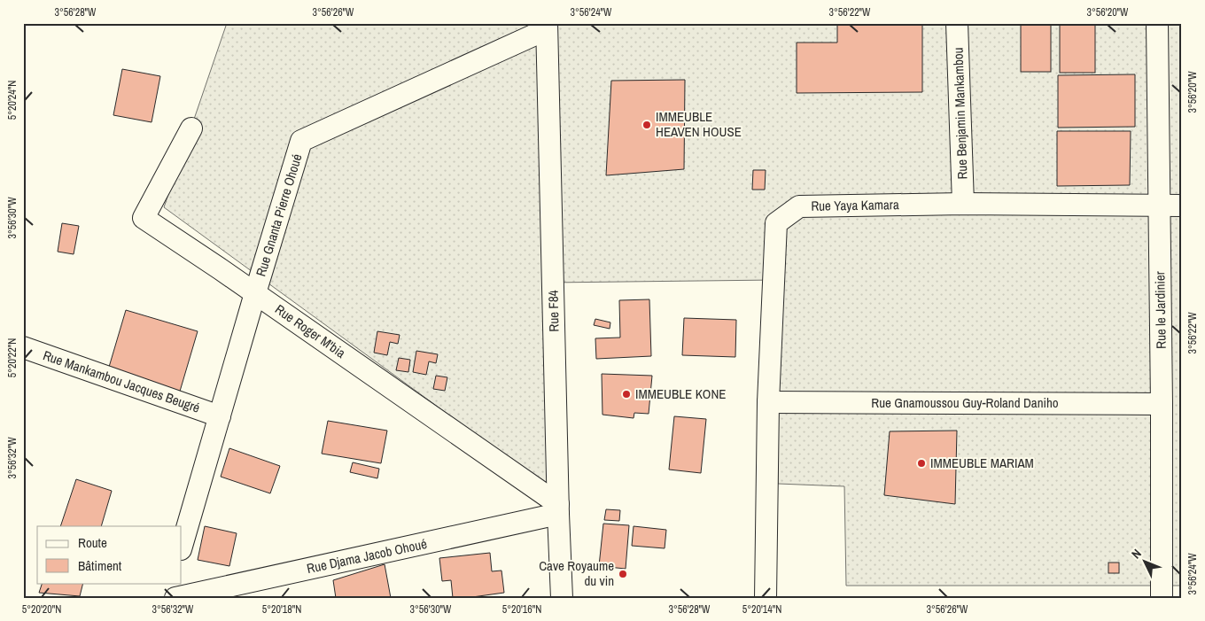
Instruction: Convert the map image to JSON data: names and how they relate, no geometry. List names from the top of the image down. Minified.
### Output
{"streets":{"street":["Rue Benjamin Mankambou","Rue Yaya Kamara","Rue Gnanta Pierre Ohoué","Rue le Jardinier","Rue F84","Rue Roger M'bia","Rue Mankambou Jacques Beugré","Rue Gnamoussou Guy-Roland Daniho","Rue Djama Jacob Ohoué"]},"crossings":[["Rue Benjamin Mankambou","Rue Yaya Kamara"],["Rue Yaya Kamara","Rue le Jardinier"],["Rue Yaya Kamara","Rue Gnamoussou Guy-Roland Daniho"],["Rue Gnanta Pierre Ohoué","Rue F84"],["Rue Gnanta Pierre Ohoué","Rue Roger M'bia"],["Rue Gnanta Pierre Ohoué","Rue Mankambou Jacques Beugré"],["Rue le Jardinier","Rue Gnamoussou Guy-Roland Daniho"],["Rue F84","Rue Roger M'bia"],["Rue F84","Rue Djama Jacob Ohoué"],["Rue Roger M'bia","Rue Djama Jacob Ohoué"]],"places":["IMMEUBLE HEAVEN HOUSE","IMMEUBLE KONE","IMMEUBLE MARIAM","Cave Royaume du vin"],"legend":["Route","Bâtiment"],"north":"top left","coordinates":["3°56'28\"W","3°56'26\"W","3°56'24\"W","3°56'22\"W","3°56'20\"W","5°20'24\"N","3°56'30\"W","5°20'22\"N","3°56'32\"W","5°20'20\"N","5°20'18\"N","5°20'16\"N","5°20'14\"N"]}
